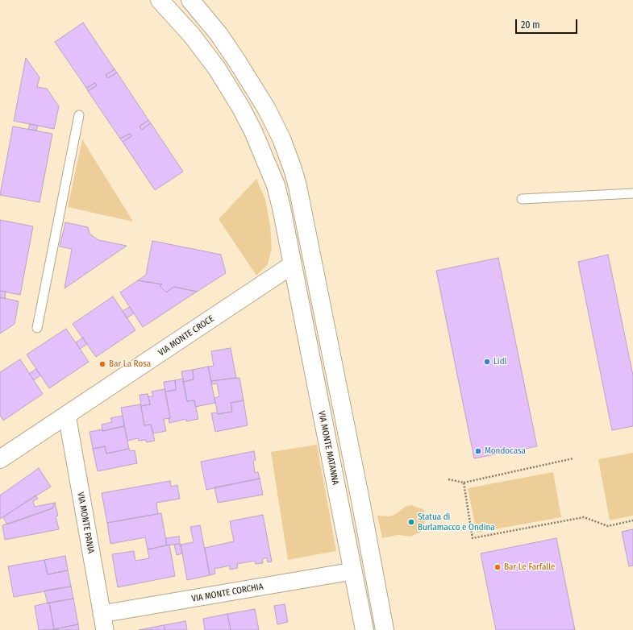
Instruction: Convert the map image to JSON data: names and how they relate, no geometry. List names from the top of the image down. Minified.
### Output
{"streets":{"street":["VIA MONTE CROCE","VIA MONTE MATANNA","VIA MONTE PANIA","VIA MONTE CORCHIA"]},"crossings":[["VIA MONTE CROCE","VIA MONTE MATANNA"],["VIA MONTE CROCE","VIA MONTE PANIA"],["VIA MONTE MATANNA","VIA MONTE CORCHIA"],["VIA MONTE PANIA","VIA MONTE CORCHIA"]],"places":["Lidl","Bar La Rosa","Mondocasa","Statua di Burlamacco e Ondina","Bar Le Farfalle"],"scale_bar":"20 m"}
